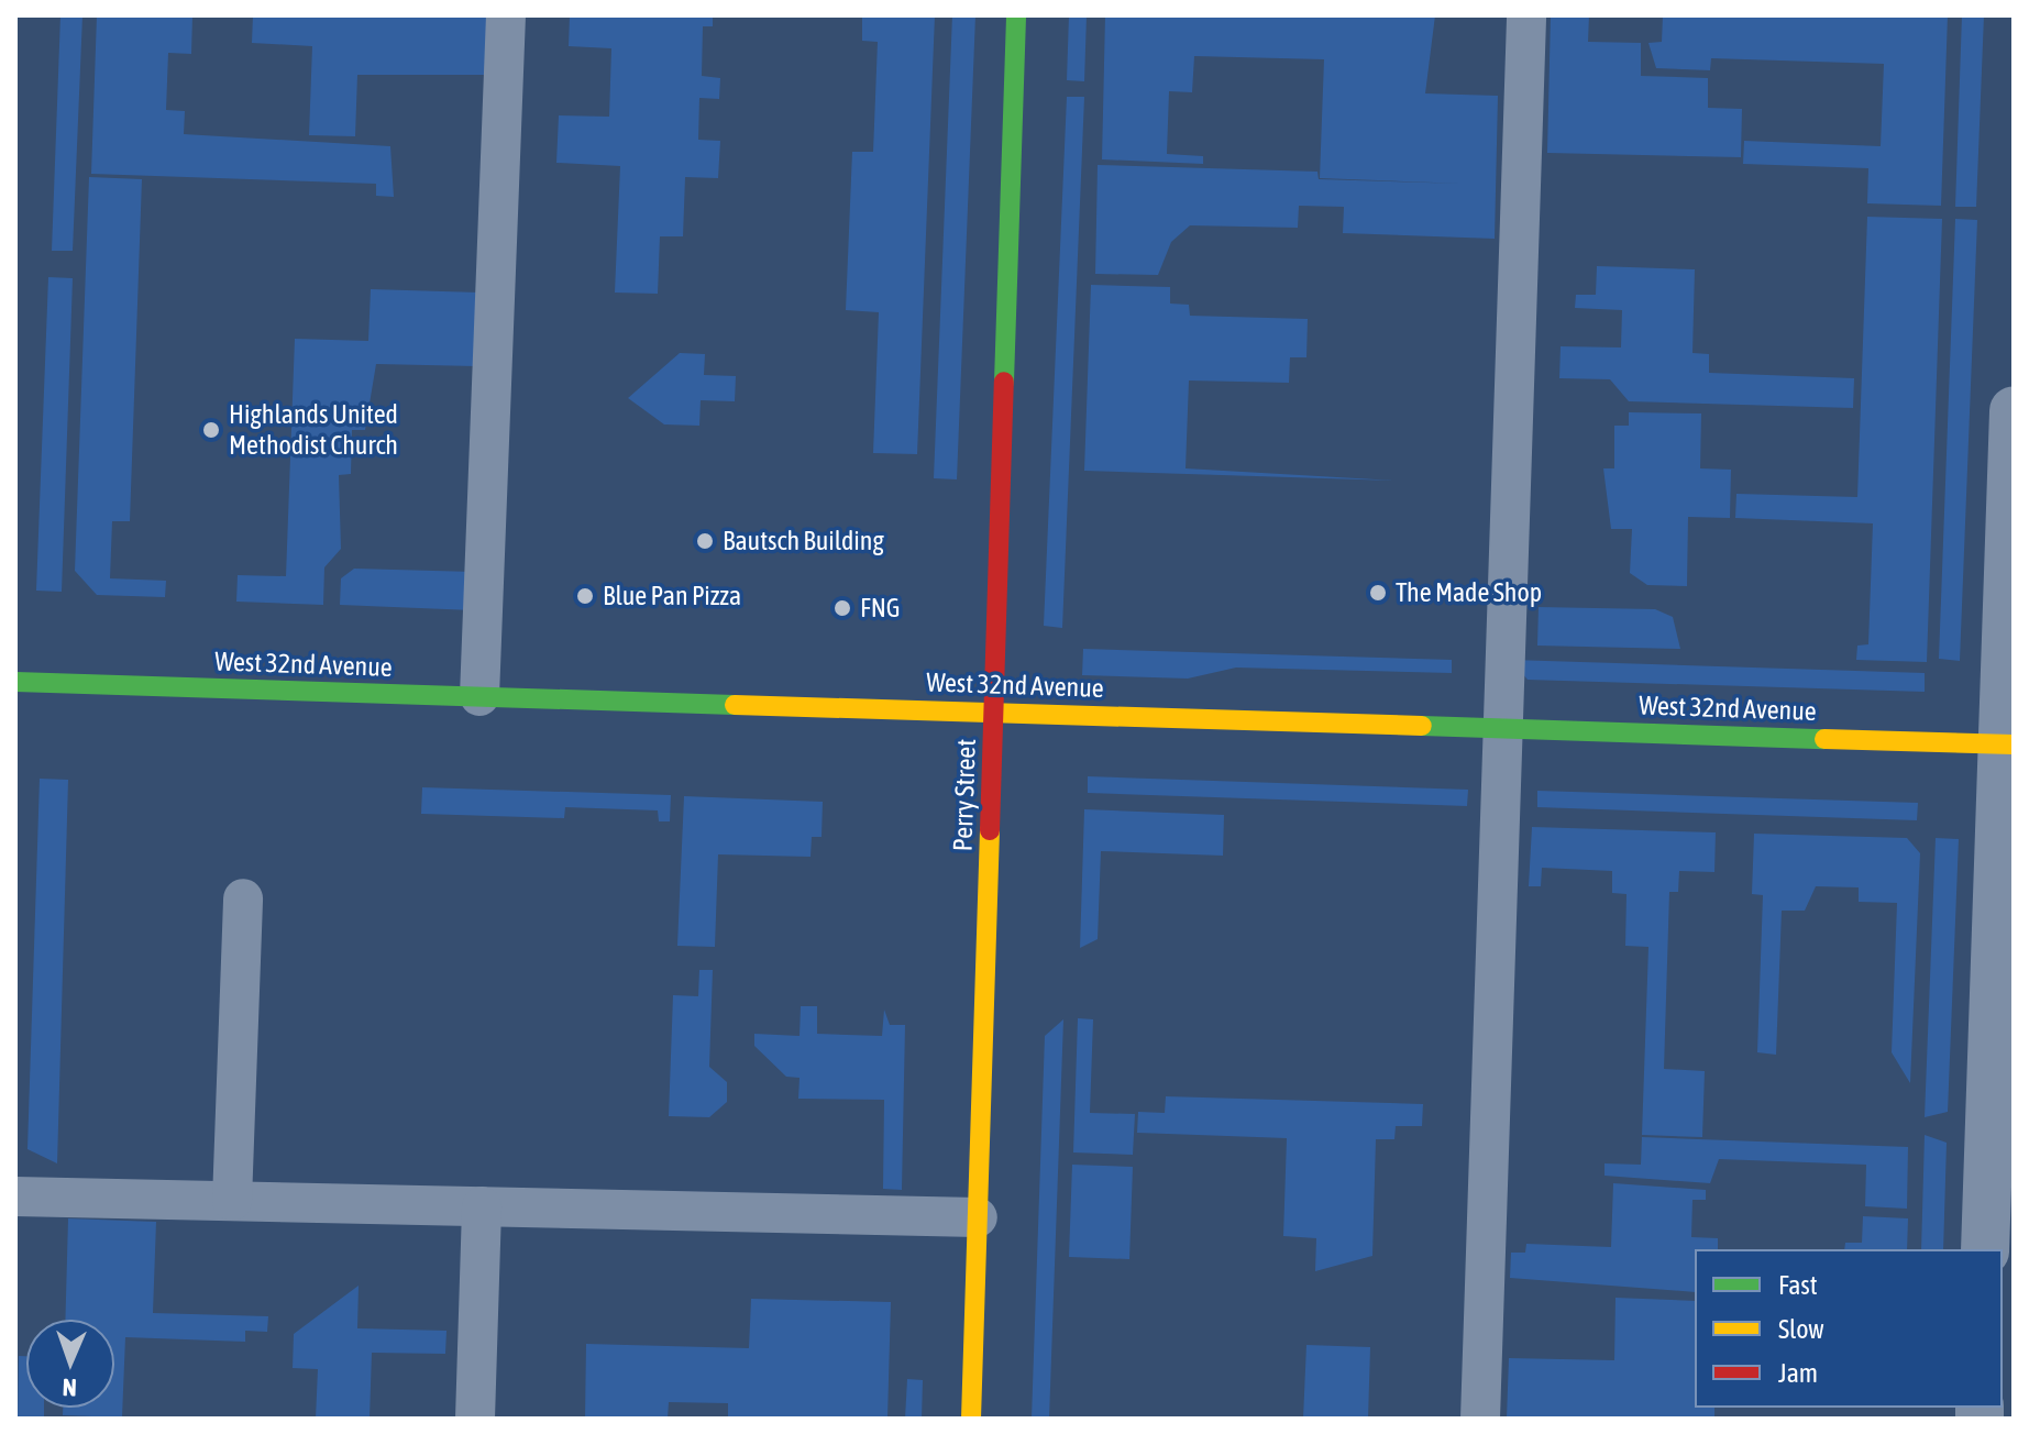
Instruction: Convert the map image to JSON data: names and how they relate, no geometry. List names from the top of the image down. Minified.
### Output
{"streets":{"street":["West 32nd Avenue","Perry Street"]},"crossings":[["West 32nd Avenue","Perry Street"]],"places":["Highlands United Methodist Church","Bautsch Building","The Made Shop","Blue Pan Pizza","FNG"],"legend":["Fast","Slow","Jam"],"north":"bottom"}
